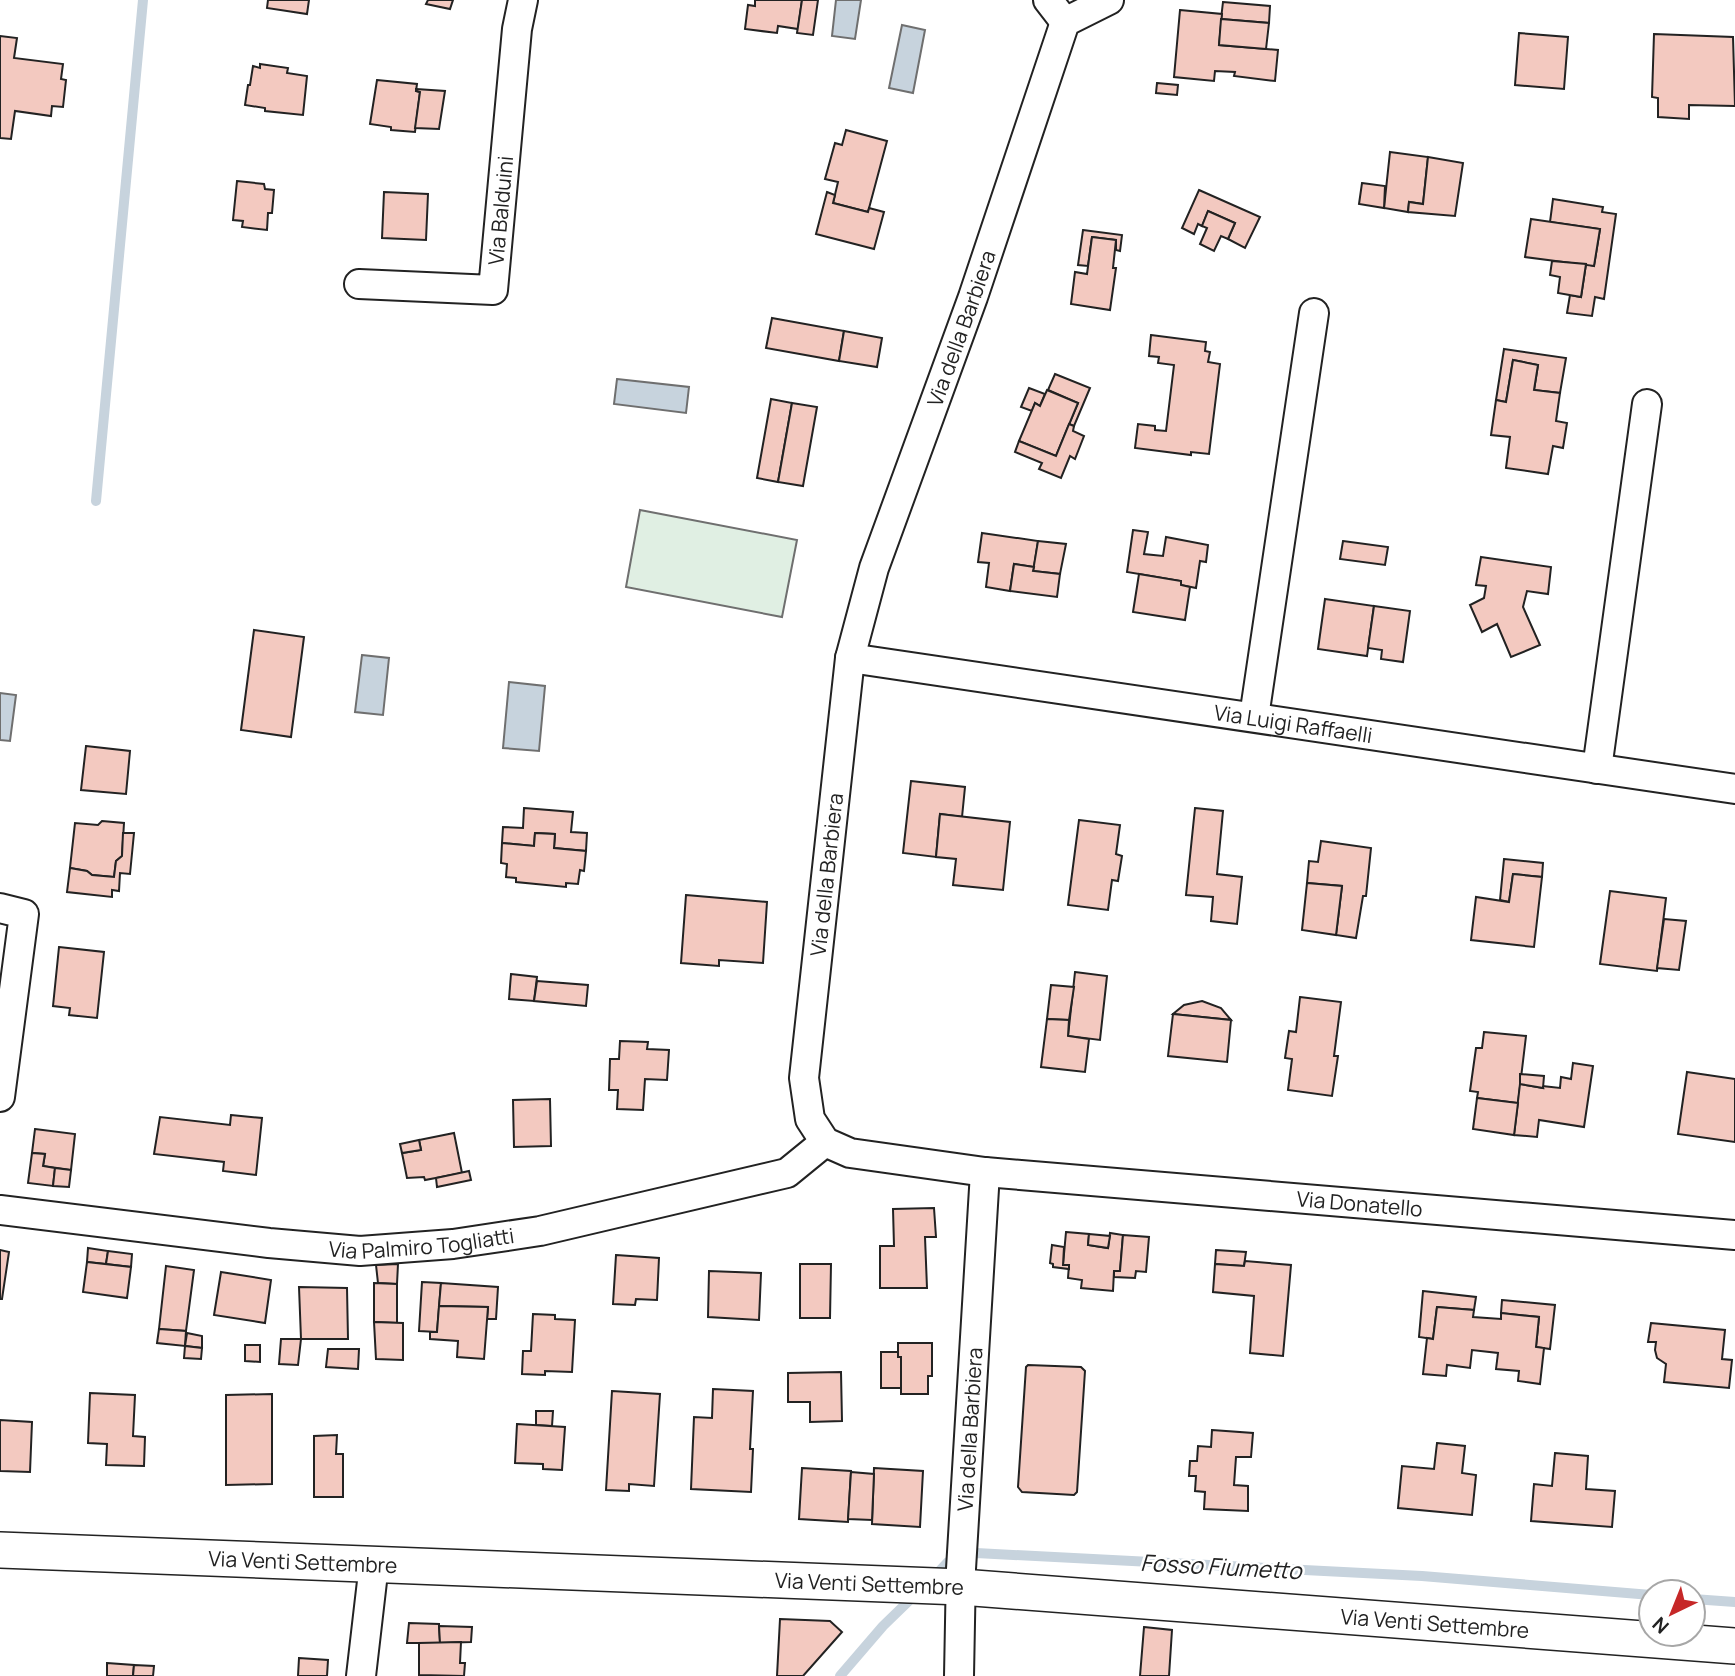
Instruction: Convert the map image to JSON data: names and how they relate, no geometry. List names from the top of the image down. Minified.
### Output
{"streets":{"street":["Via Balduini","Via della Barbiera","Via Luigi Raffaelli","Via Donatello","Via Palmiro Togliatti","Via Venti Settembre"]},"crossings":[["Via della Barbiera","Via Luigi Raffaelli"],["Via della Barbiera","Via Donatello"],["Via della Barbiera","Via Palmiro Togliatti"],["Via della Barbiera","Via Venti Settembre"]],"water":["Fosso Fiumetto"],"north":"bottom left"}
